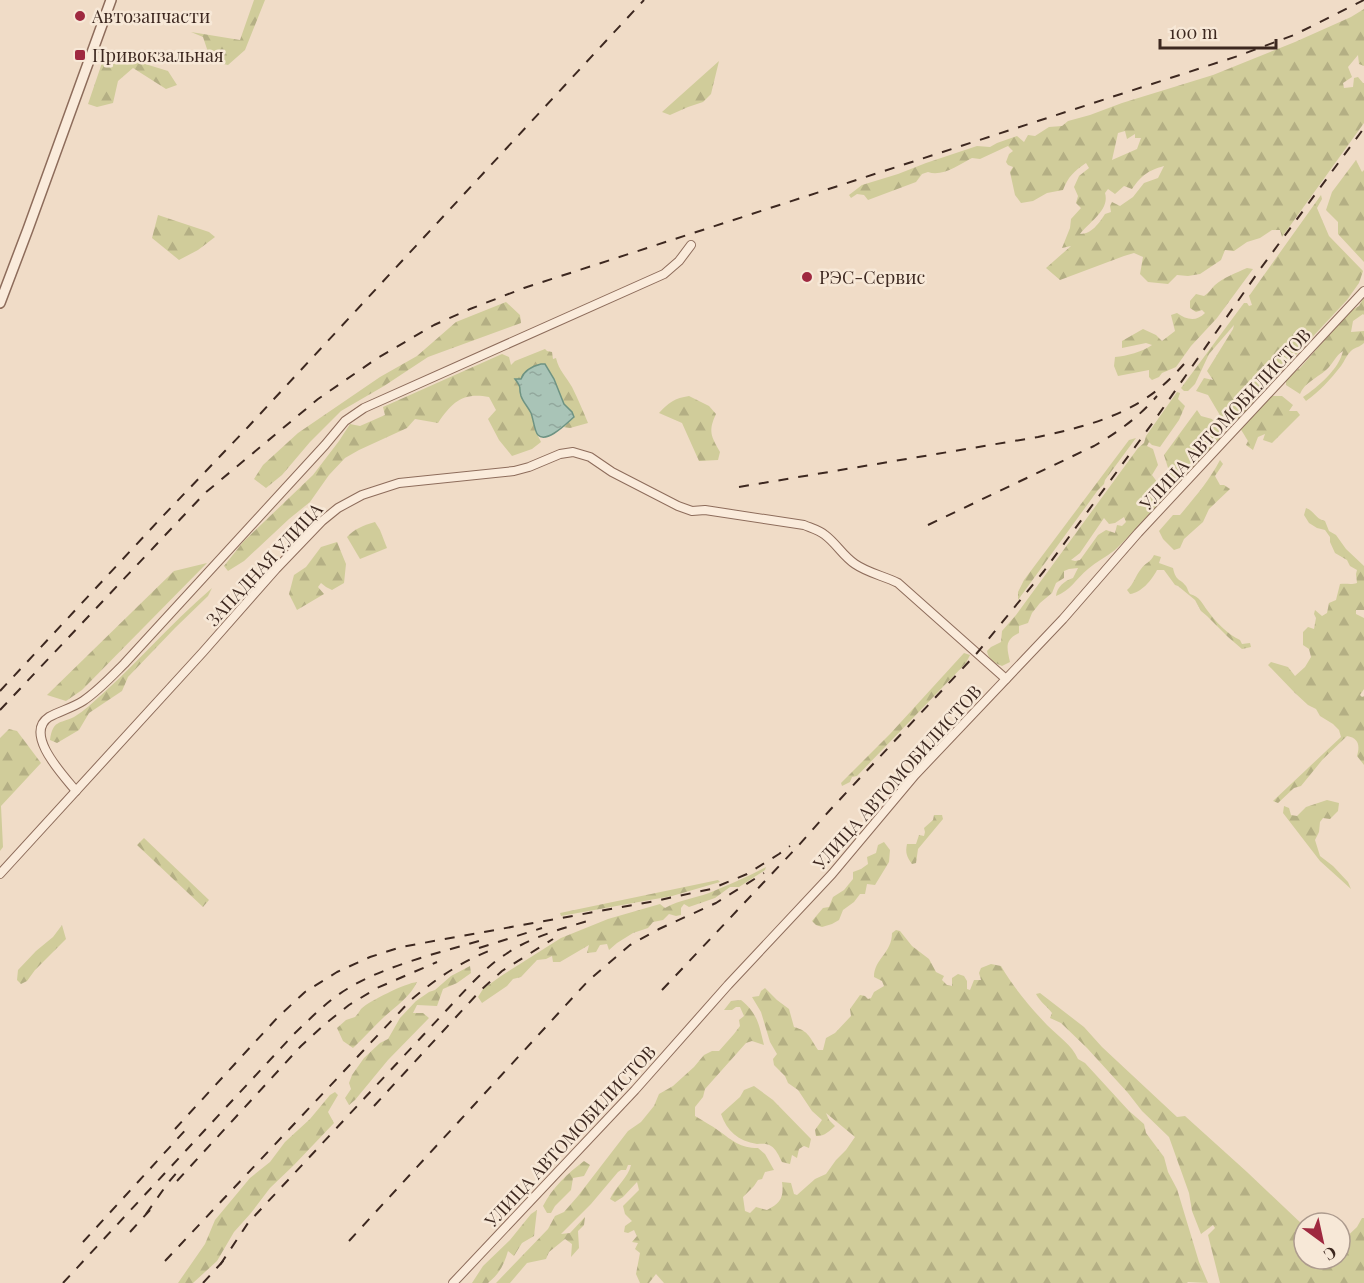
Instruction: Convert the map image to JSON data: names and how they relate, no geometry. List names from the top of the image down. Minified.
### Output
{"streets":{"street":["УЛИЦА АВТОМОБИЛИСТОВ","ЗАПАДНАЯ УЛИЦА"]},"crossings":[["УЛИЦА АВТОМОБИЛИСТОВ","ЗАПАДНАЯ УЛИЦА"]],"places":{"other":["Автозапчасти","РЭС-Сервис"],"transit":["Привокзальная"]},"scale_bar":"100 m","north":"bottom right"}
